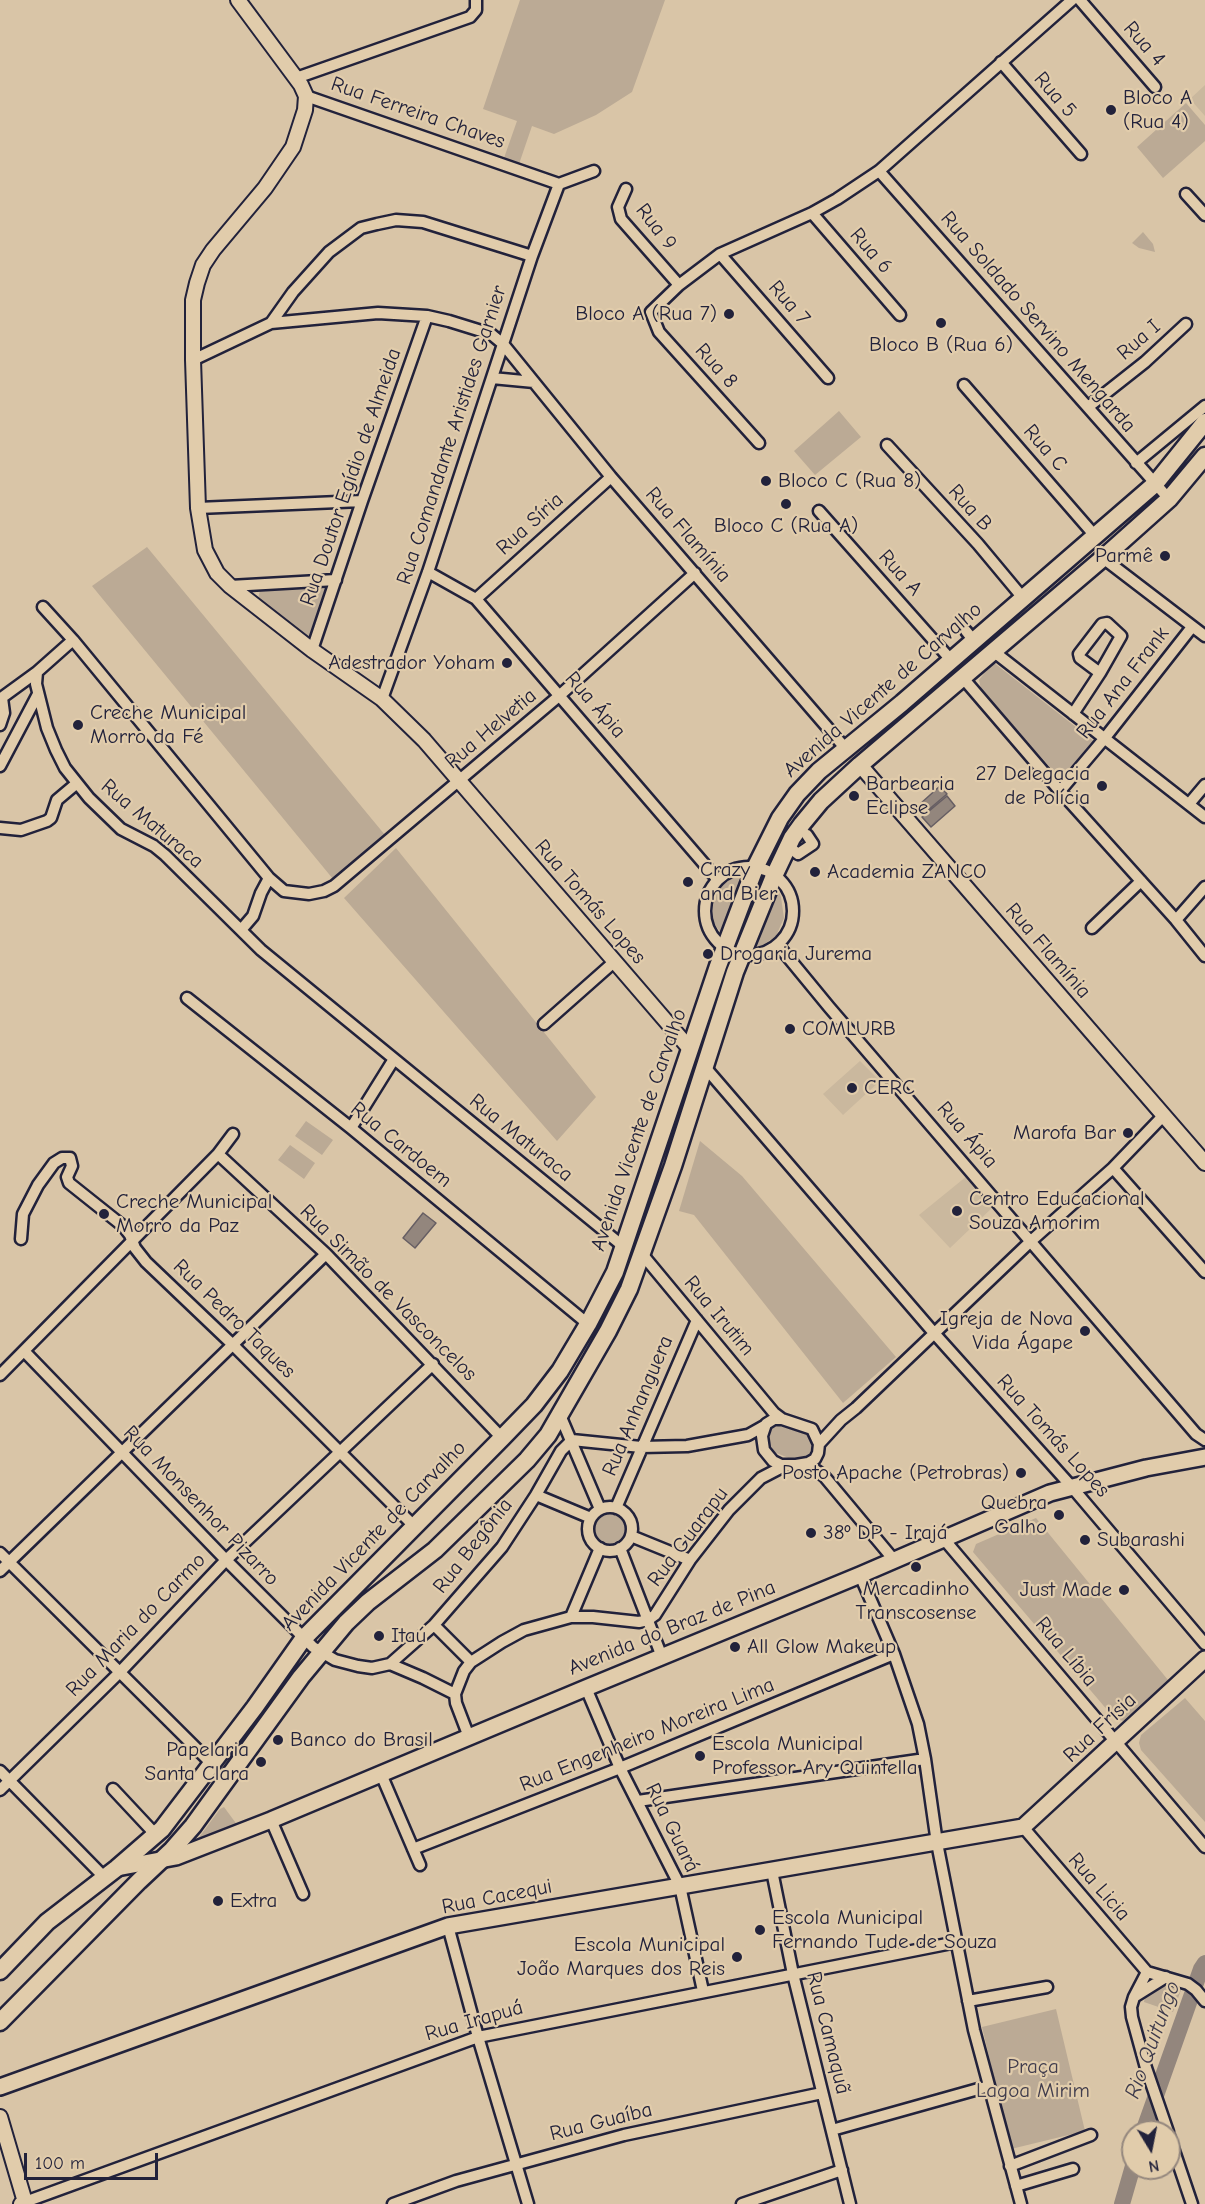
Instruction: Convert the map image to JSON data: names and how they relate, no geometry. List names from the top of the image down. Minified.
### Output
{"streets":{"main road":["Avenida Vicente de Carvalho","Avenida do Braz de Pina","Rua Frísia","Rua Cacequi"],"street":["Rua 4","Rua 5","Rua Ferreira Chaves","Rua 9","Rua 6","Rua 7","Rua Soldado Servino Mengarda","Rua I","Rua 8","Rua Comandante Aristides Garnier","Rua C","Rua Doutor Egídio de Almeida","Rua B","Rua Síria","Rua Flamínia","Rua A","Rua Ana Frank","Rua Ápia","Rua Helvetia","Rua Maturaca","Rua Tomás Lopes","Rua Cardoem","Rua Simão de Vasconcelos","Rua Irutim","Rua Pedro Taques","Rua Anhanguera","Rua Monsenhor Pizarro","Rua Guarapu","Rua Begônia","Rua Maria do Carmo","Rua Líbia","Rua Engenheiro Moreira Lima","Rua Guará","Rua Licia","Rua Irapuá","Rua Camaquã","Rua Guaíba"]},"crossings":[["Rua Ferreira Chaves","Rua Comandante Aristides Garnier"],["Rua Ferreira Chaves","Rua Tomás Lopes"],["Rua 9","Rua 8"],["Rua Soldado Servino Mengarda","Rua I"],["Rua Soldado Servino Mengarda","Avenida Vicente de Carvalho"],["Rua Comandante Aristides Garnier","Rua Flamínia"],["Rua Comandante Aristides Garnier","Rua Ápia"],["Rua Comandante Aristides Garnier","Rua Tomás Lopes"],["Rua C","Avenida Vicente de Carvalho"],["Rua Doutor Egídio de Almeida","Rua Flamínia"],["Rua Doutor Egídio de Almeida","Rua Tomás Lopes"],["Rua B","Avenida Vicente de Carvalho"],["Rua Síria","Rua Flamínia"],["Rua Síria","Rua Ápia"],["Rua Flamínia","Avenida Vicente de Carvalho"],["Rua Flamínia","Rua Helvetia"],["Rua A","Avenida Vicente de Carvalho"],["Avenida Vicente de Carvalho","Rua Maturaca"],["Avenida Vicente de Carvalho","Rua Tomás Lopes"],["Avenida Vicente de Carvalho","Rua Cardoem"],["Avenida Vicente de Carvalho","Rua Simão de Vasconcelos"],["Avenida Vicente de Carvalho","Rua Irutim"],["Avenida Vicente de Carvalho","Rua Pedro Taques"],["Avenida Vicente de Carvalho","Rua Monsenhor Pizarro"],["Avenida Vicente de Carvalho","Avenida do Braz de Pina"],["Rua Ápia","Rua Helvetia"],["Rua Ápia","Avenida do Braz de Pina"],["Rua Helvetia","Rua Tomás Lopes"],["Rua Tomás Lopes","Avenida do Braz de Pina"],["Rua Simão de Vasconcelos","Rua Maria do Carmo"],["Rua Irutim","Rua Anhanguera"],["Rua Irutim","Rua Guarapu"],["Rua Pedro Taques","Rua Maria do Carmo"],["Rua Monsenhor Pizarro","Rua Begônia"],["Rua Monsenhor Pizarro","Rua Maria do Carmo"],["Avenida do Braz de Pina","Rua Líbia"],["Avenida do Braz de Pina","Rua Guará"],["Rua Líbia","Rua Frísia"],["Rua Frísia","Rua Licia"],["Rua Frísia","Rua Cacequi"],["Rua Engenheiro Moreira Lima","Rua Guará"],["Rua Guará","Rua Cacequi"],["Rua Guará","Rua Irapuá"],["Rua Licia","Rua Cacequi"],["Rua Cacequi","Rua Camaquã"],["Rua Irapuá","Rua Camaquã"],["Rua Camaquã","Rua Guaíba"]],"water":["Rio Quitungo"],"parks":["Praça Lagoa Mirim"],"places":["Bloco A (Rua 4)","Bloco A (Rua 7)","Bloco B (Rua 6)","Bloco C (Rua 8)","Bloco C (Rua A)","Parmê","Adestrador Yoham","Creche Municipal Morro da Fé","27 Delegacia de Polícia","Barbearia Eclipse","Academia ZANCO","Crazy and Bier","Drogaria Jurema","COMLURB","CERC","Marofa Bar","Centro Educacional Souza Amorim","Creche Municipal Morro da Paz","Igreja de Nova Vida Ágape","Posto Apache (Petrobras)","Quebra Galho","38º DP - Irajá","Subarashi","Mercadinho Transcosense","Just Made","Itaú","All Glow Makeup","Banco do Brasil","Escola Municipal Professor Ary Quintella","Papelaria Santa Clara","Extra","Escola Municipal Fernando Tude de Souza","Escola Municipal João Marques dos Reis"],"scale_bar":"100 m","north":"bottom"}
